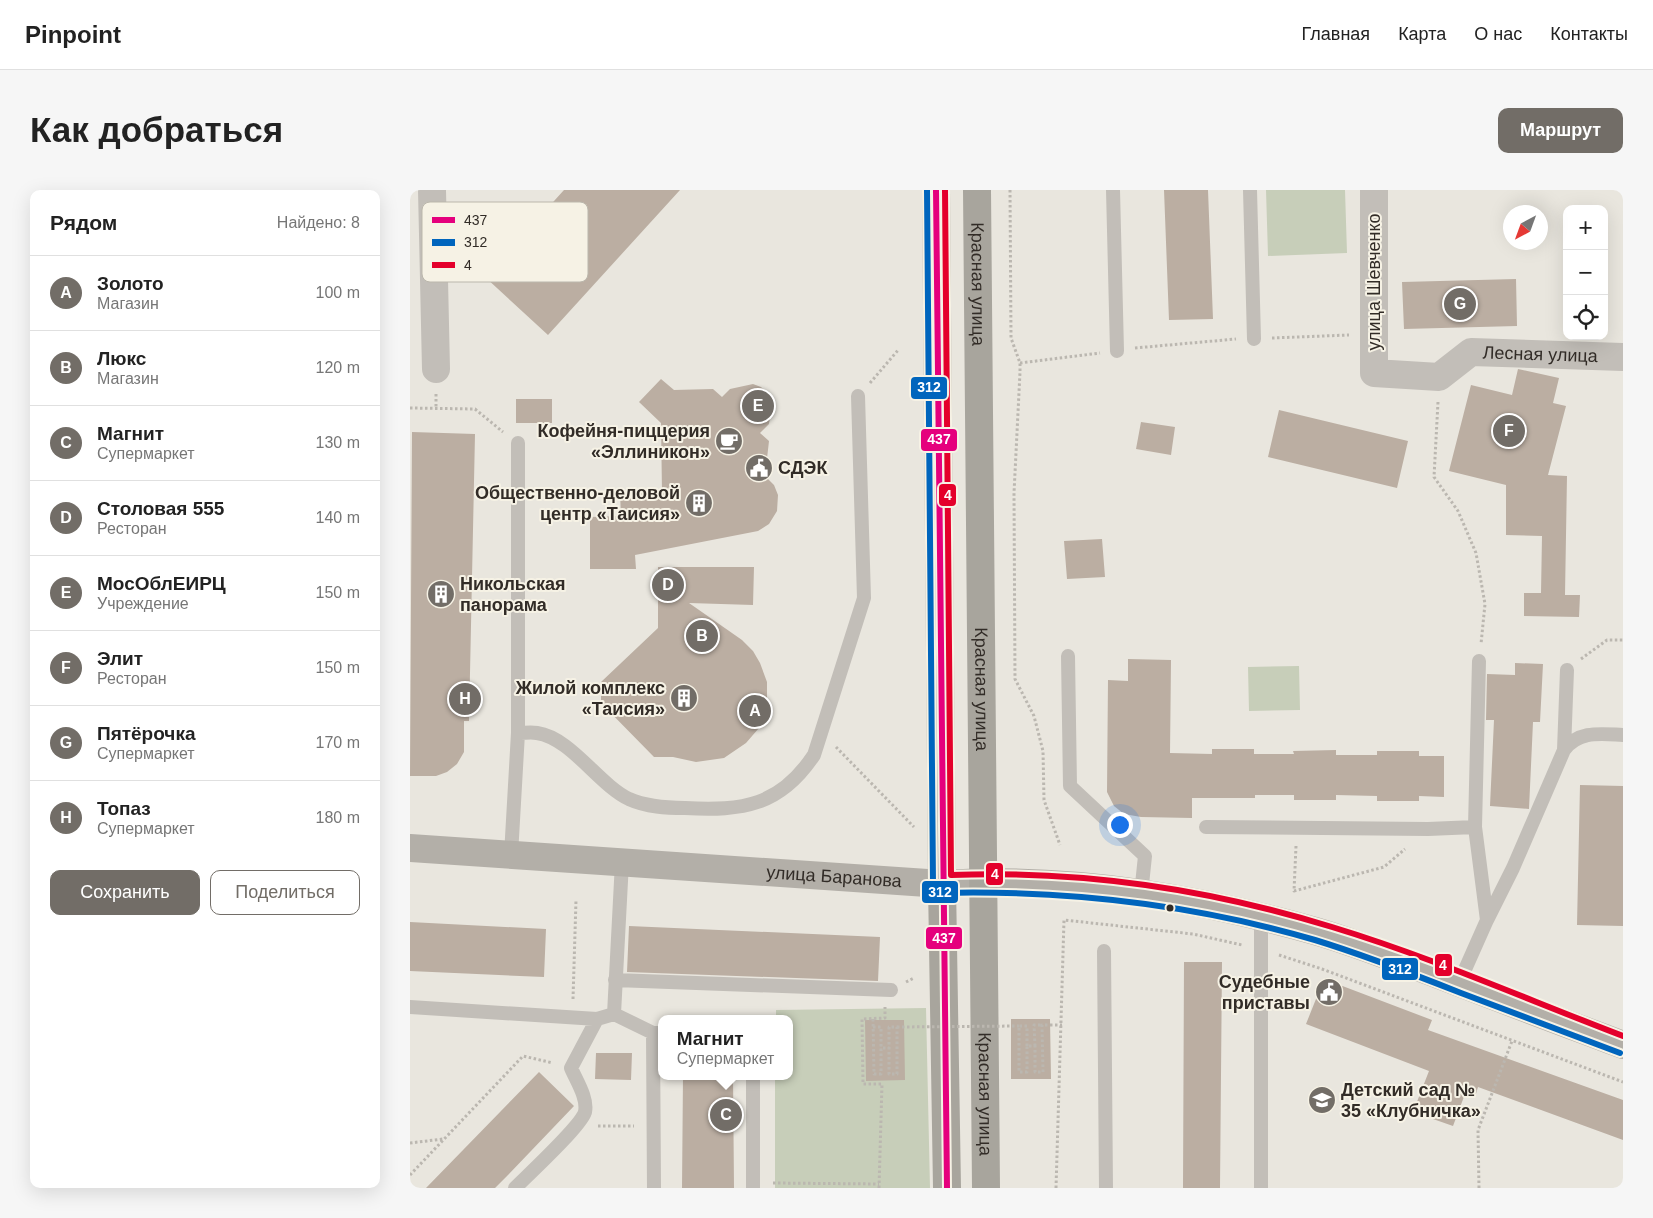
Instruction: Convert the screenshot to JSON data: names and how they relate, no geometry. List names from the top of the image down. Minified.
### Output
{"streets":{"highway":["Красная улица"],"street":["улица Шевченко","Лесная улица","улица Баранова"]},"crossings":[["улица Шевченко","Лесная улица"],["Красная улица","улица Баранова"]],"places":{"cafe":["Кофейня-пиццерия «Эллиникон»"],"public building":["СДЭК","Судебные приставы"],"building":["Общественно-деловой центр «Таисия»","Никольская панорама","Жилой комплекс «Таисия»"],"school or university":["Детский сад № 35 «Клубничка»"]},"lines":["transit line 437","transit line 312","transit line 4"],"legend":["437","312","4"],"north":"bottom left","page":{"header":"Pinpoint","nav":["Главная","Карта","О нас","Контакты"],"buttons":["Маршрут",["Сохранить","Поделиться"]],"title":"Как добраться","heading":["Рядом","Найдено: 8"],"map_buttons":["+","−"],"list":[{"mark":"A","name":"Золото","note":"Магазин","value":"100 m"},{"mark":"B","name":"Люкс","note":"Магазин","value":"120 m"},{"mark":"C","name":"Магнит","note":"Супермаркет","value":"130 m"},{"mark":"D","name":"Столовая 555","note":"Ресторан","value":"140 m"},{"mark":"E","name":"МосОблЕИРЦ","note":"Учреждение","value":"150 m"},{"mark":"F","name":"Элит","note":"Ресторан","value":"150 m"},{"mark":"G","name":"Пятёрочка","note":"Супермаркет","value":"170 m"},{"mark":"H","name":"Топаз","note":"Супермаркет","value":"180 m"}],"pins":["G","E","F","D","B","H","A","C"],"popup":["Магнит","Супермаркет"]}}
